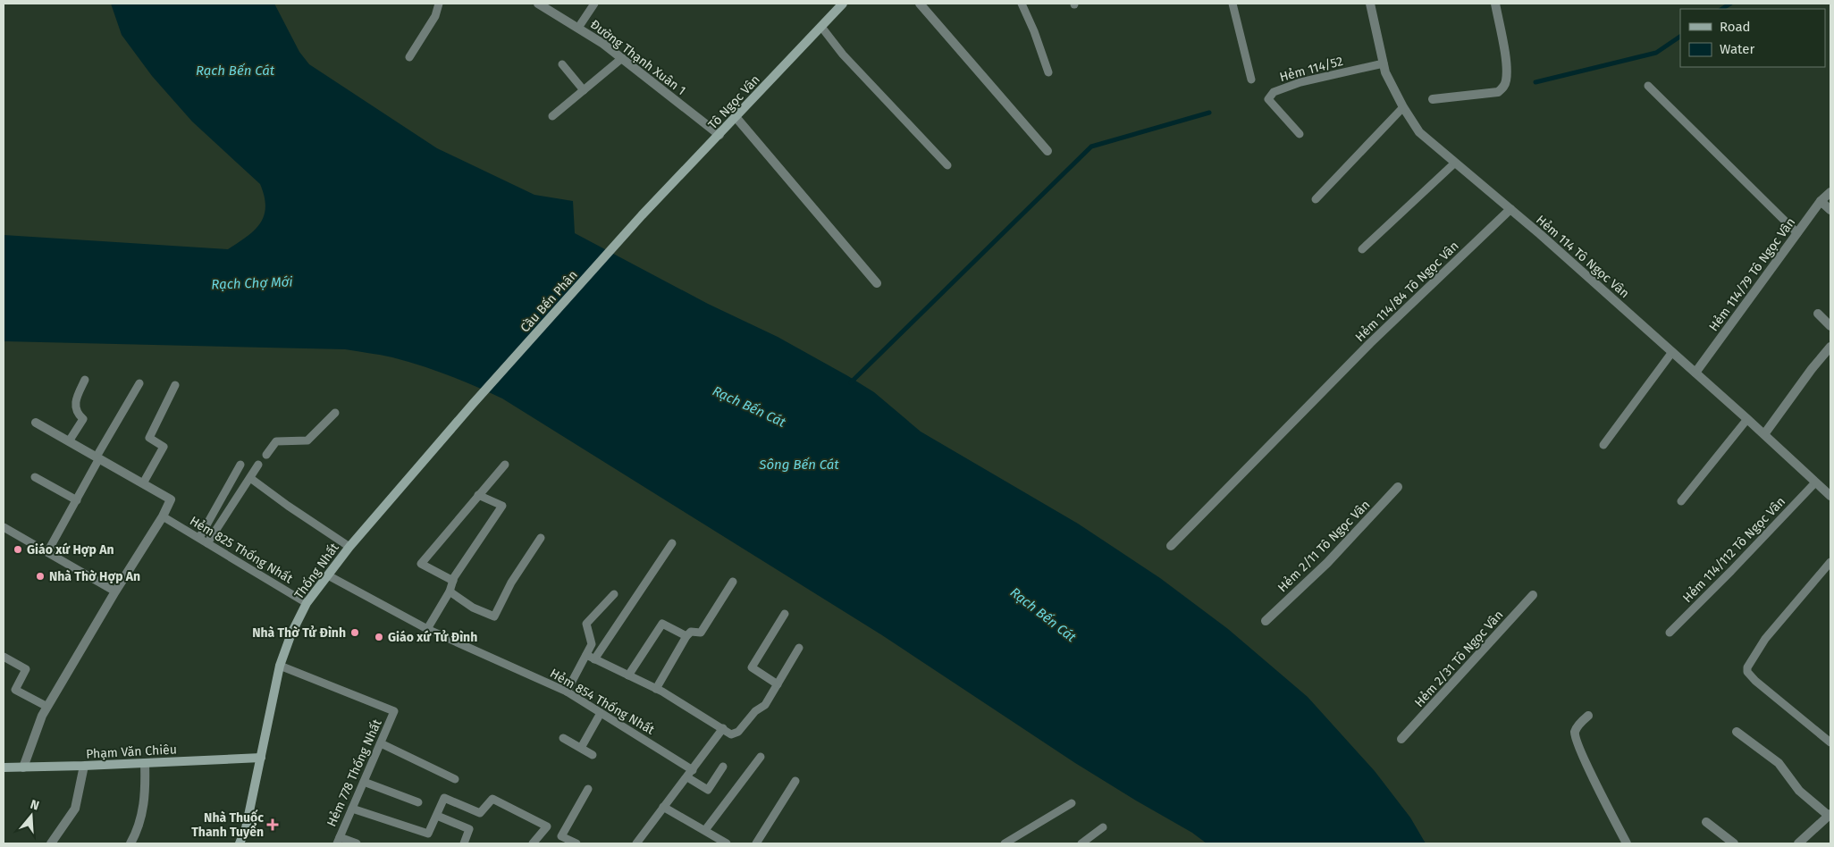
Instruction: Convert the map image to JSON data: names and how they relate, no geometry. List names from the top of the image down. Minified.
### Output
{"streets":{"main road":["Tô Ngọc Vân","Cầu Bến Phân","Thống Nhất","Phạm Văn Chiêu"],"street":["Đường Thạnh Xuân 1","Hẻm 114 Tô Ngọc Vân","Hẻm 114/79 Tô Ngọc Vân","Hẻm 114/84 Tô Ngọc Vân","Hẻm 2/11 Tô Ngọc Vân","Hẻm 2/31 Tô Ngọc Vân"],"lane":["Hẻm 114/52","Hẻm 825 Thống Nhất","Hẻm 114/112 Tô Ngọc Vân","Hẻm 854 Thống Nhất","Hẻm 778 Thống Nhất"]},"crossings":[["Đường Thạnh Xuân 1","Tô Ngọc Vân"],["Hẻm 114/52","Hẻm 114 Tô Ngọc Vân"],["Tô Ngọc Vân","Cầu Bến Phân"],["Hẻm 114 Tô Ngọc Vân","Hẻm 114/79 Tô Ngọc Vân"],["Hẻm 114 Tô Ngọc Vân","Hẻm 114/84 Tô Ngọc Vân"],["Hẻm 114 Tô Ngọc Vân","Hẻm 114/112 Tô Ngọc Vân"],["Cầu Bến Phân","Thống Nhất"],["Hẻm 825 Thống Nhất","Thống Nhất"],["Thống Nhất","Hẻm 854 Thống Nhất"],["Thống Nhất","Phạm Văn Chiêu"],["Thống Nhất","Hẻm 778 Thống Nhất"]],"water":["Rạch Bến Cát","Rạch Chợ Mới","Sông Bến Cát"],"places":{"other":["Giáo xứ Hợp An","Nhà Thờ Hợp An","Nhà Thờ Tử Đình","Giáo xứ Tử Đình"],"health":["Nhà Thuốc Thanh Tuyển"]},"legend":["Road","Water"],"north":"top"}
